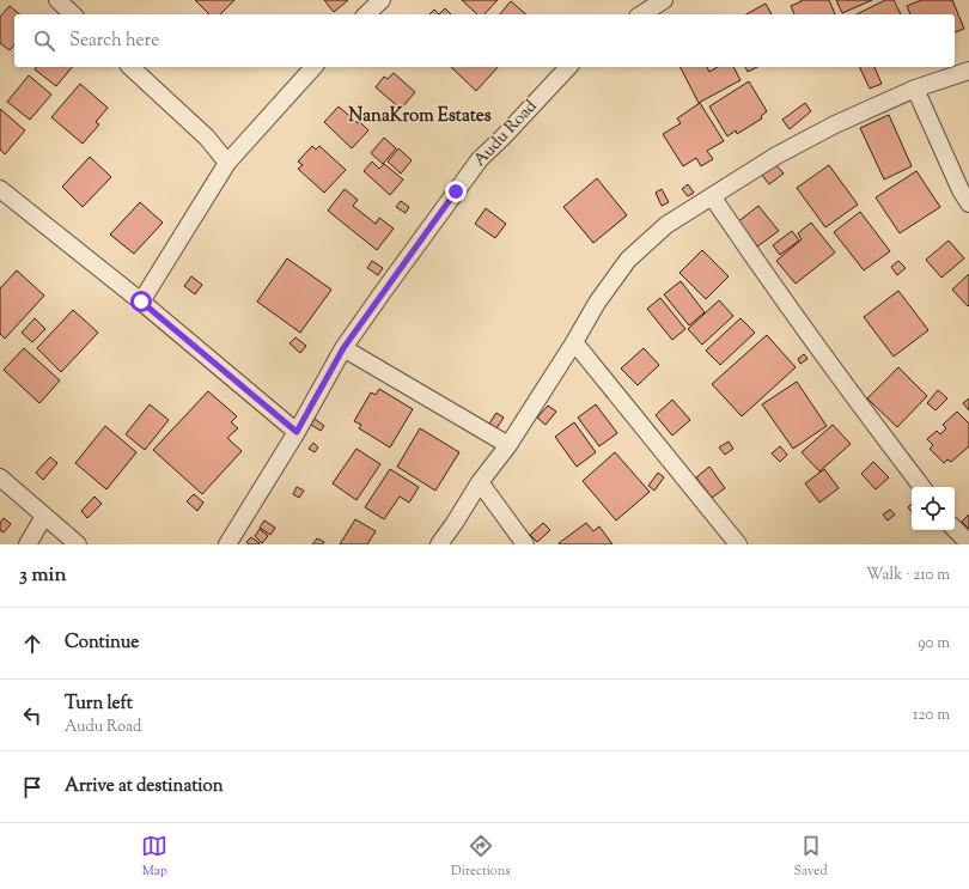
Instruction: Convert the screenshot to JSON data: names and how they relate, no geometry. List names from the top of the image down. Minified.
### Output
{"streets":{"street":["Audu Road"]},"districts":["NanaKrom Estates"],"page":{"search":"Search here","heading":["3 min","Walk · 210 m"],"list":[["Continue","90 m"],["Turn left","Audu Road","120 m"],"Arrive at destination"],"nav":["Map","Directions","Saved"]}}
